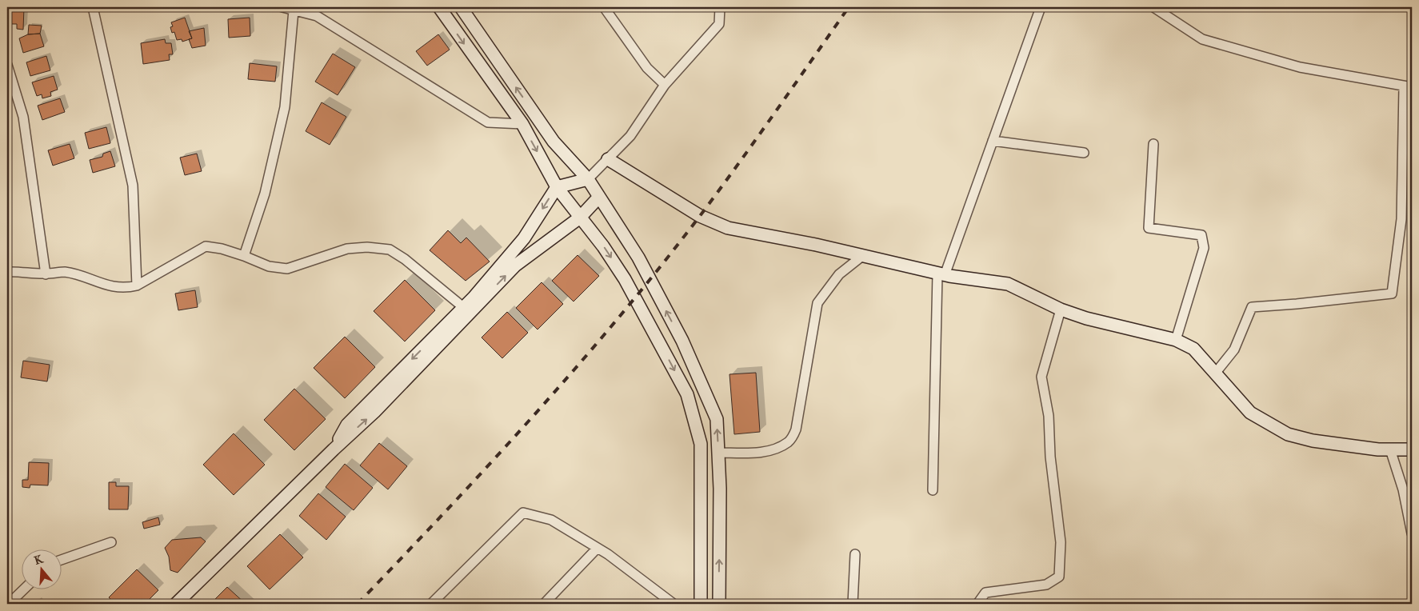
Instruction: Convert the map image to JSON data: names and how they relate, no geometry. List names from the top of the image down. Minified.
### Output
{"north":"top"}
